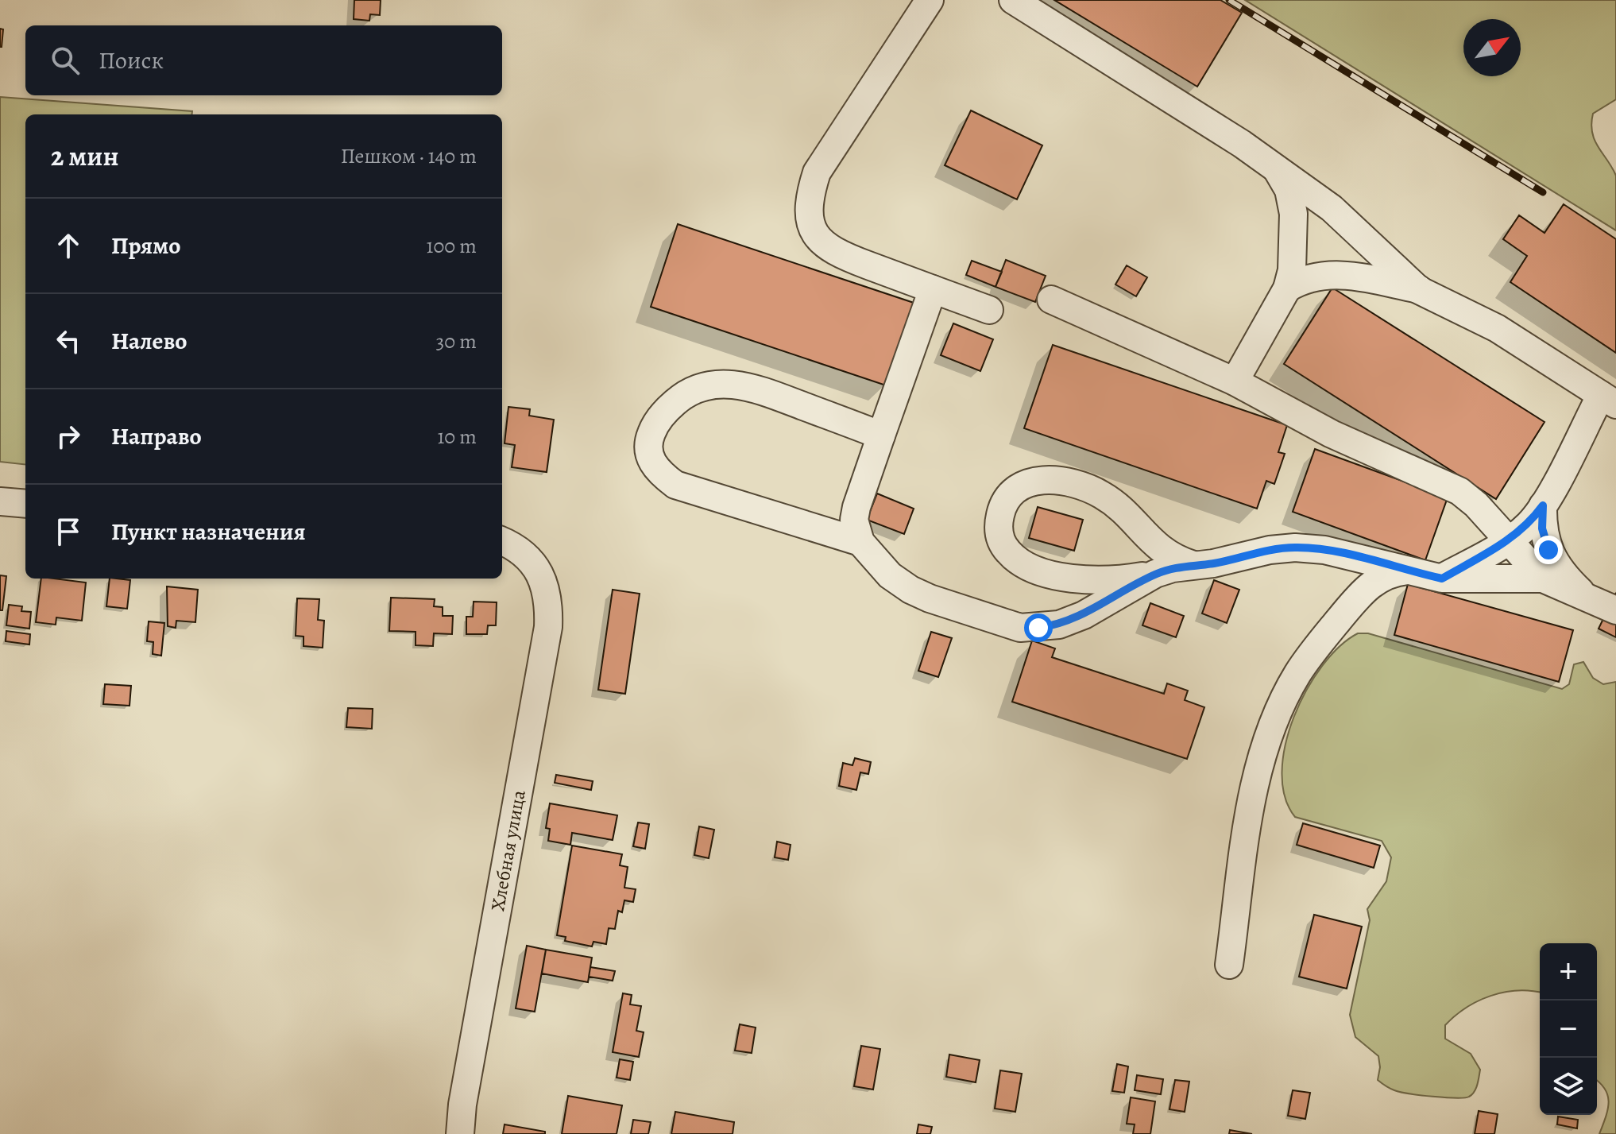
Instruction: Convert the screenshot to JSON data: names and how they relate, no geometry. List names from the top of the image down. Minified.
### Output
{"streets":{"street":["Хлебная улица"]},"north":"top right","page":{"search":"Поиск","heading":["2 мин","Пешком · 140 m"],"list":[["Прямо","100 m"],["Налево","30 m"],["Направо","10 m"],"Пункт назначения"],"map_buttons":["+","−"]}}
